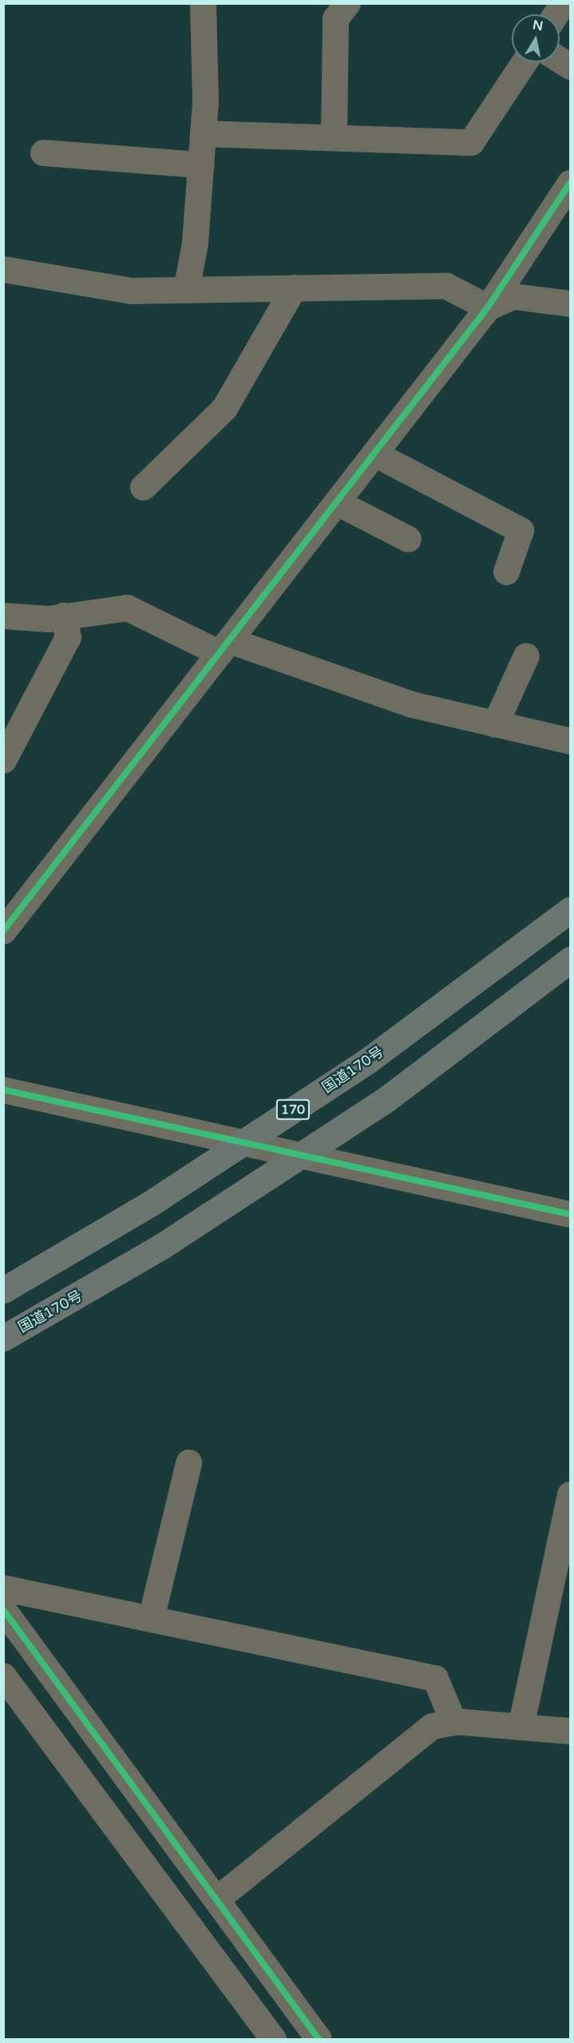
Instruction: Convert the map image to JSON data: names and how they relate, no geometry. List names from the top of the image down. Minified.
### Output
{"streets":{"highway":["国道170号","170"]},"north":"top"}
